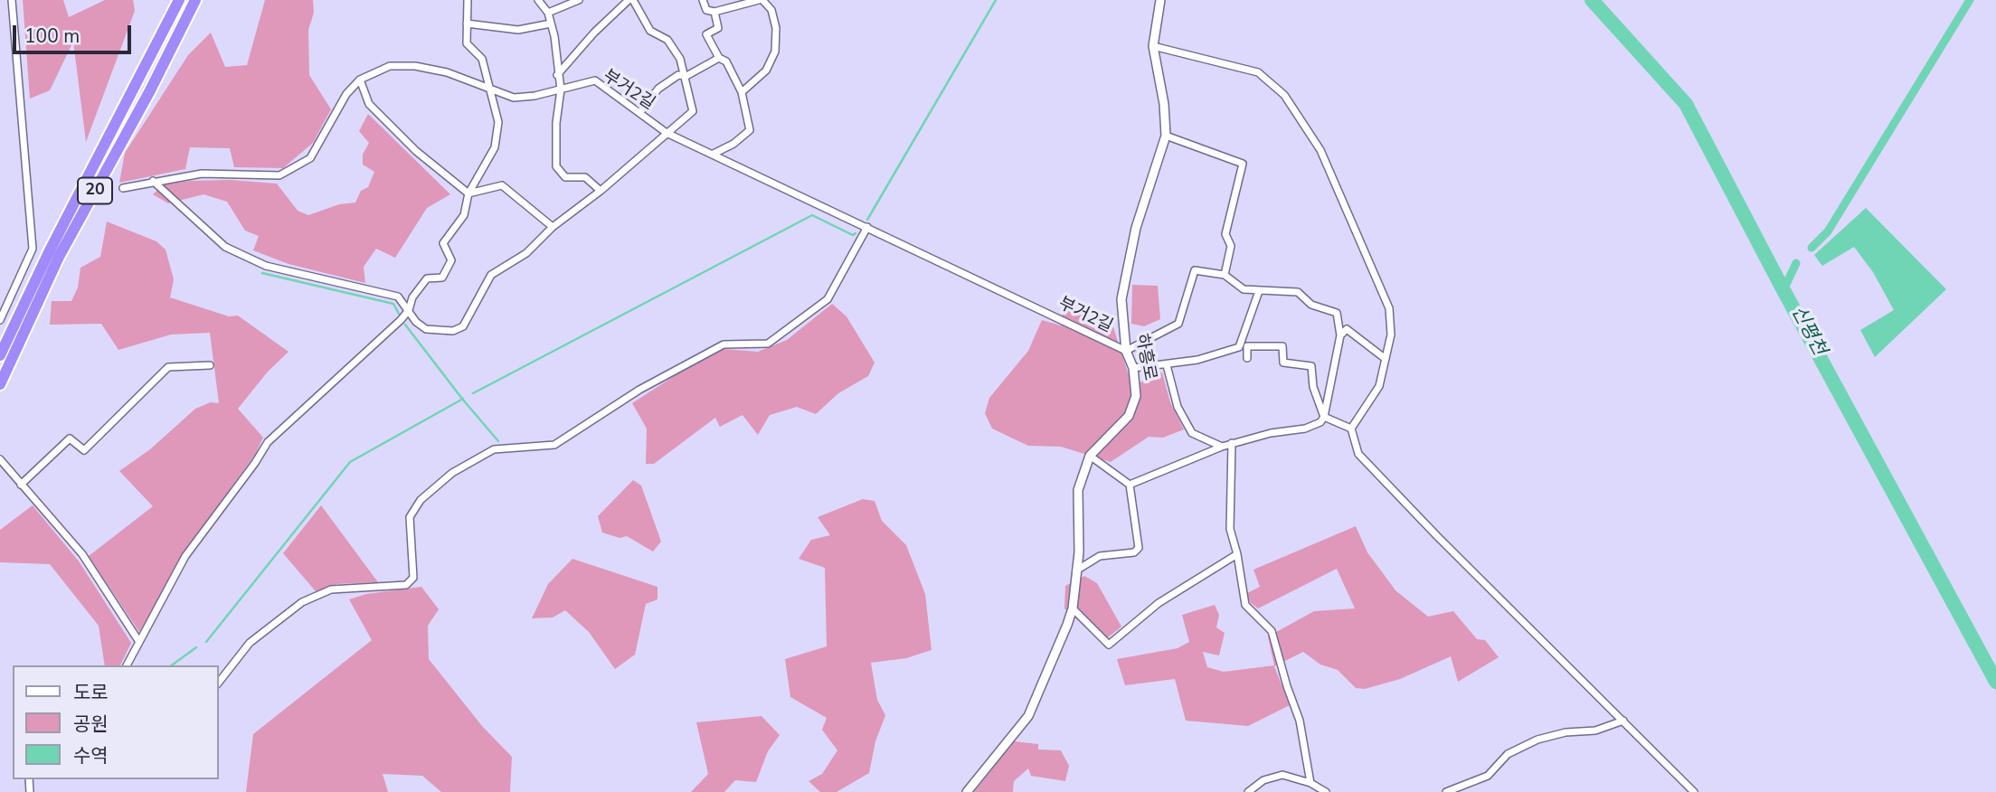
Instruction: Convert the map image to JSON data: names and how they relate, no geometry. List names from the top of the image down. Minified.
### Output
{"streets":{"highway":["20"],"street":["부거2길","하흥로"]},"crossings":[["부거2길","하흥로"]],"water":["신평천"],"legend":["도로","공원","수역"],"scale_bar":"100 m"}
